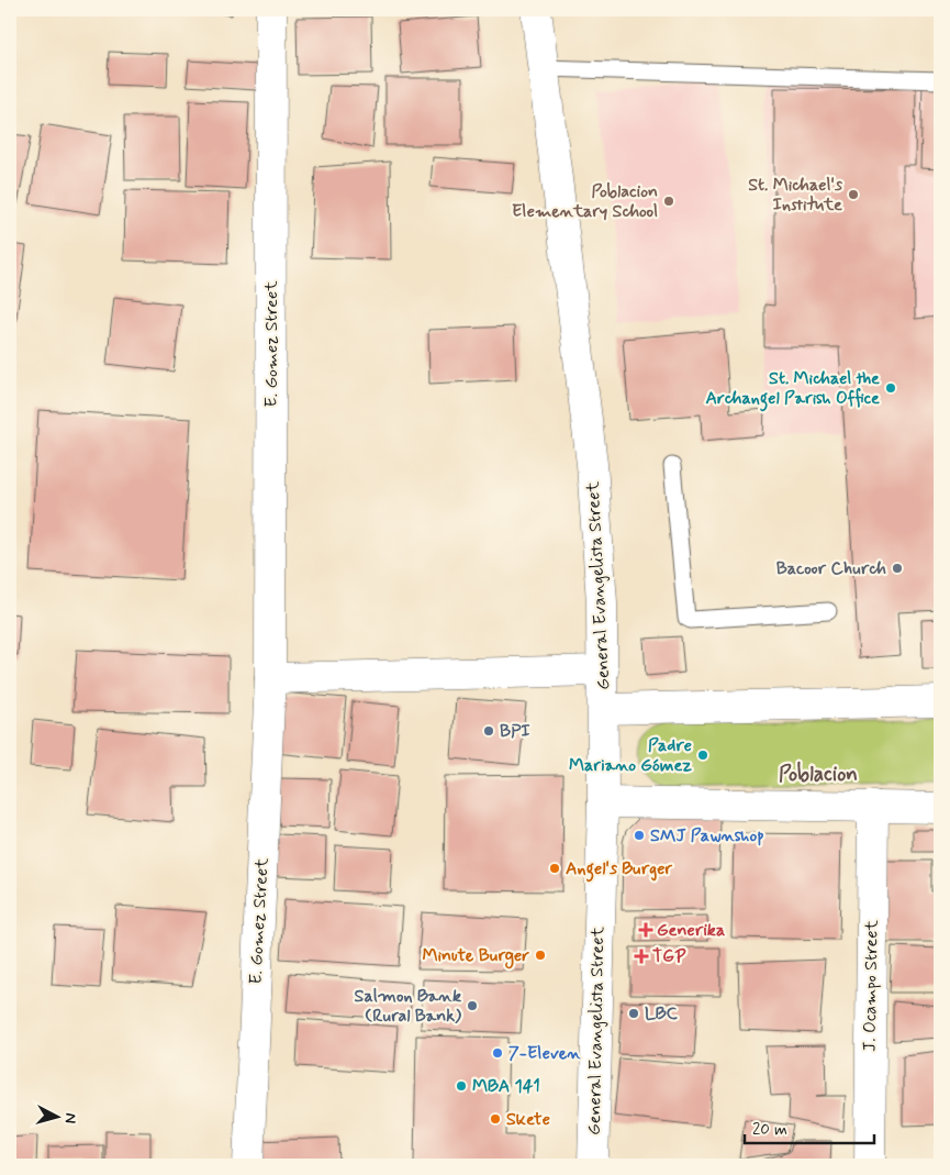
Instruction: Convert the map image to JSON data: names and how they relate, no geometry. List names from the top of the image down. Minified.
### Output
{"streets":{"street":["E. Gomez Street","General Evangelista Street","J. Ocampo Street"]},"districts":["Poblacion"],"places":{"other":["St. Michael's Institute","Poblacion Elementary School","St. Michael the Archangel Parish Office","Bacoor Church","BPI","Padre Mariano Gómez","SMJ Pawnshop","Angel's Burger","Minute Burger","Salmon Bank (Rural Bank)","LBC","7-Eleven","MBA 141","Skete"],"health":["Generika","TGP"]},"scale_bar":"20 m","north":"right"}
